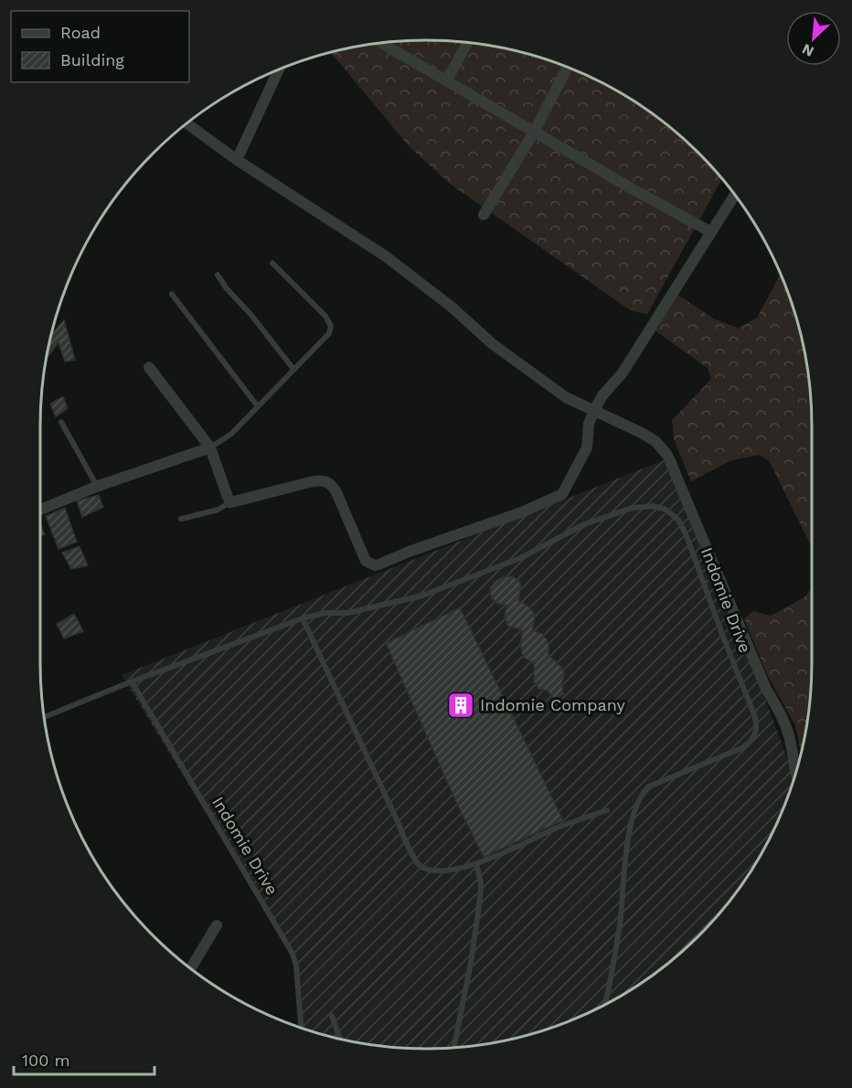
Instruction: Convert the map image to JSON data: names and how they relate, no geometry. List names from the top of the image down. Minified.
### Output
{"streets":{"lane":["Indomie Drive"]},"places":{"building":["Indomie Company"]},"legend":["Road","Building"],"scale_bar":"100 m","north":"bottom left"}
